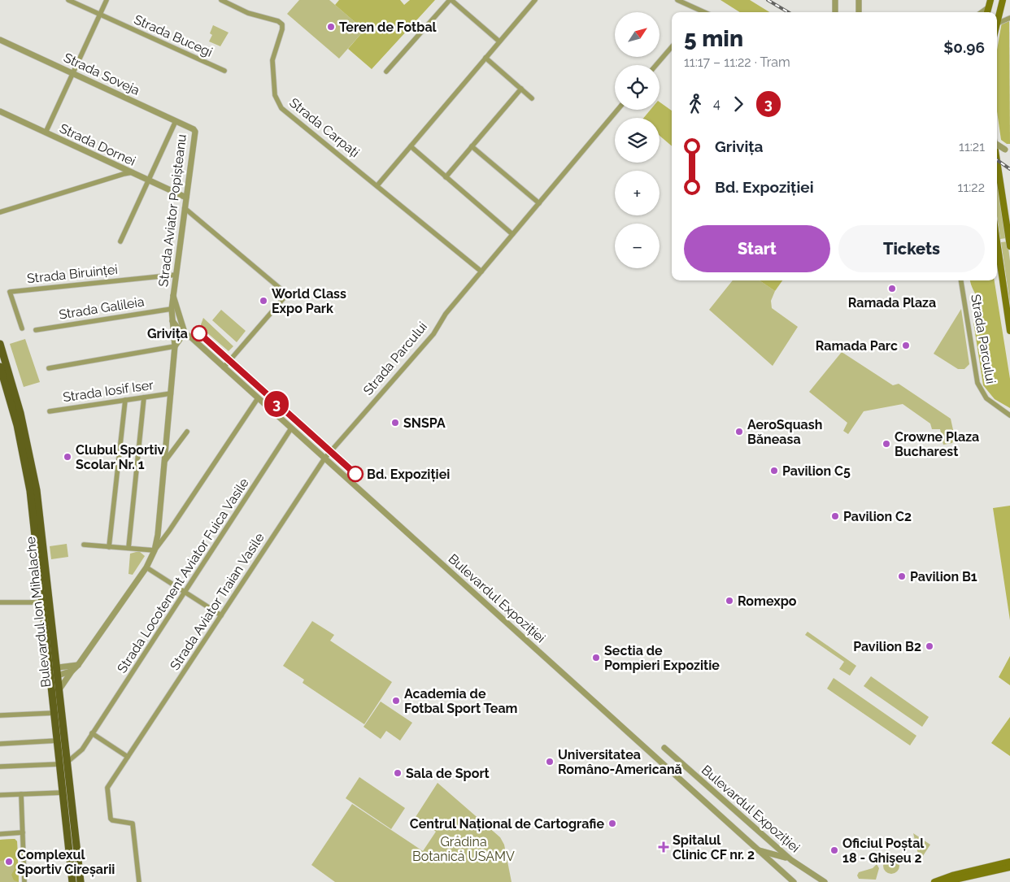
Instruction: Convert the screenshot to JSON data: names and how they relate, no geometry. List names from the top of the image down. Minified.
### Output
{"streets":{"main road":["Bulevardul Ion Mihalache"],"street":["Strada Bucegi","Strada Soveja","Strada Carpați","Strada Dornei","Strada Aviator Popișteanu","Strada Biruinței","Strada Galileia","Strada Parcului","Strada Iosif Iser","Strada Locotenent Aviator Fuica Vasile","Bulevardul Expoziției","Strada Aviator Traian Vasile"]},"crossings":[["Strada Soveja","Strada Aviator Popișteanu"],["Strada Dornei","Strada Aviator Popișteanu"],["Strada Aviator Popișteanu","Strada Biruinței"],["Strada Aviator Popișteanu","Strada Galileia"],["Strada Aviator Popișteanu","Strada Iosif Iser"],["Strada Aviator Popișteanu","Bulevardul Expoziției"],["Strada Aviator Popișteanu","Bulevardul Ion Mihalache"],["Strada Parcului","Bulevardul Expoziției"],["Strada Parcului","Strada Aviator Traian Vasile"],["Strada Locotenent Aviator Fuica Vasile","Bulevardul Expoziției"],["Strada Locotenent Aviator Fuica Vasile","Bulevardul Ion Mihalache"],["Bulevardul Expoziției","Strada Aviator Traian Vasile"]],"parks":["Grădina Botanică USAMV"],"places":{"other":["Teren de Fotbal","Ramada Plaza","World Class Expo Park","Grivița","Ramada Parc","SNSPA","AeroSquash Băneasa","Crowne Plaza Bucharest","Clubul Sportiv Scolar Nr. 1","Pavilion C5","Bd. Expoziției","Pavilion C2","Pavilion B1","Romexpo","Pavilion B2","Sectia de Pompieri Expozitie","Academia de Fotbal Sport Team","Universitatea Româno-Americană","Sala de Sport","Centrul Național de Cartografie","Oficiul Poștal 18 - Ghişeu 2","Complexul Sportiv Cireșarii"],"health":["Spitalul Clinic CF nr. 2"]},"lines":["tram line 3"],"north":"top right","page":{"on_map":"3","map_buttons":["+","−"],"heading":["5 min","11:17 – 11:22 · Tram","$0.96"],"legs":["4","3"],"list":[{"name":"Grivița","value":"11:21"},{"name":"Bd. Expoziției","value":"11:22"}],"buttons":["Start","Tickets"]}}
